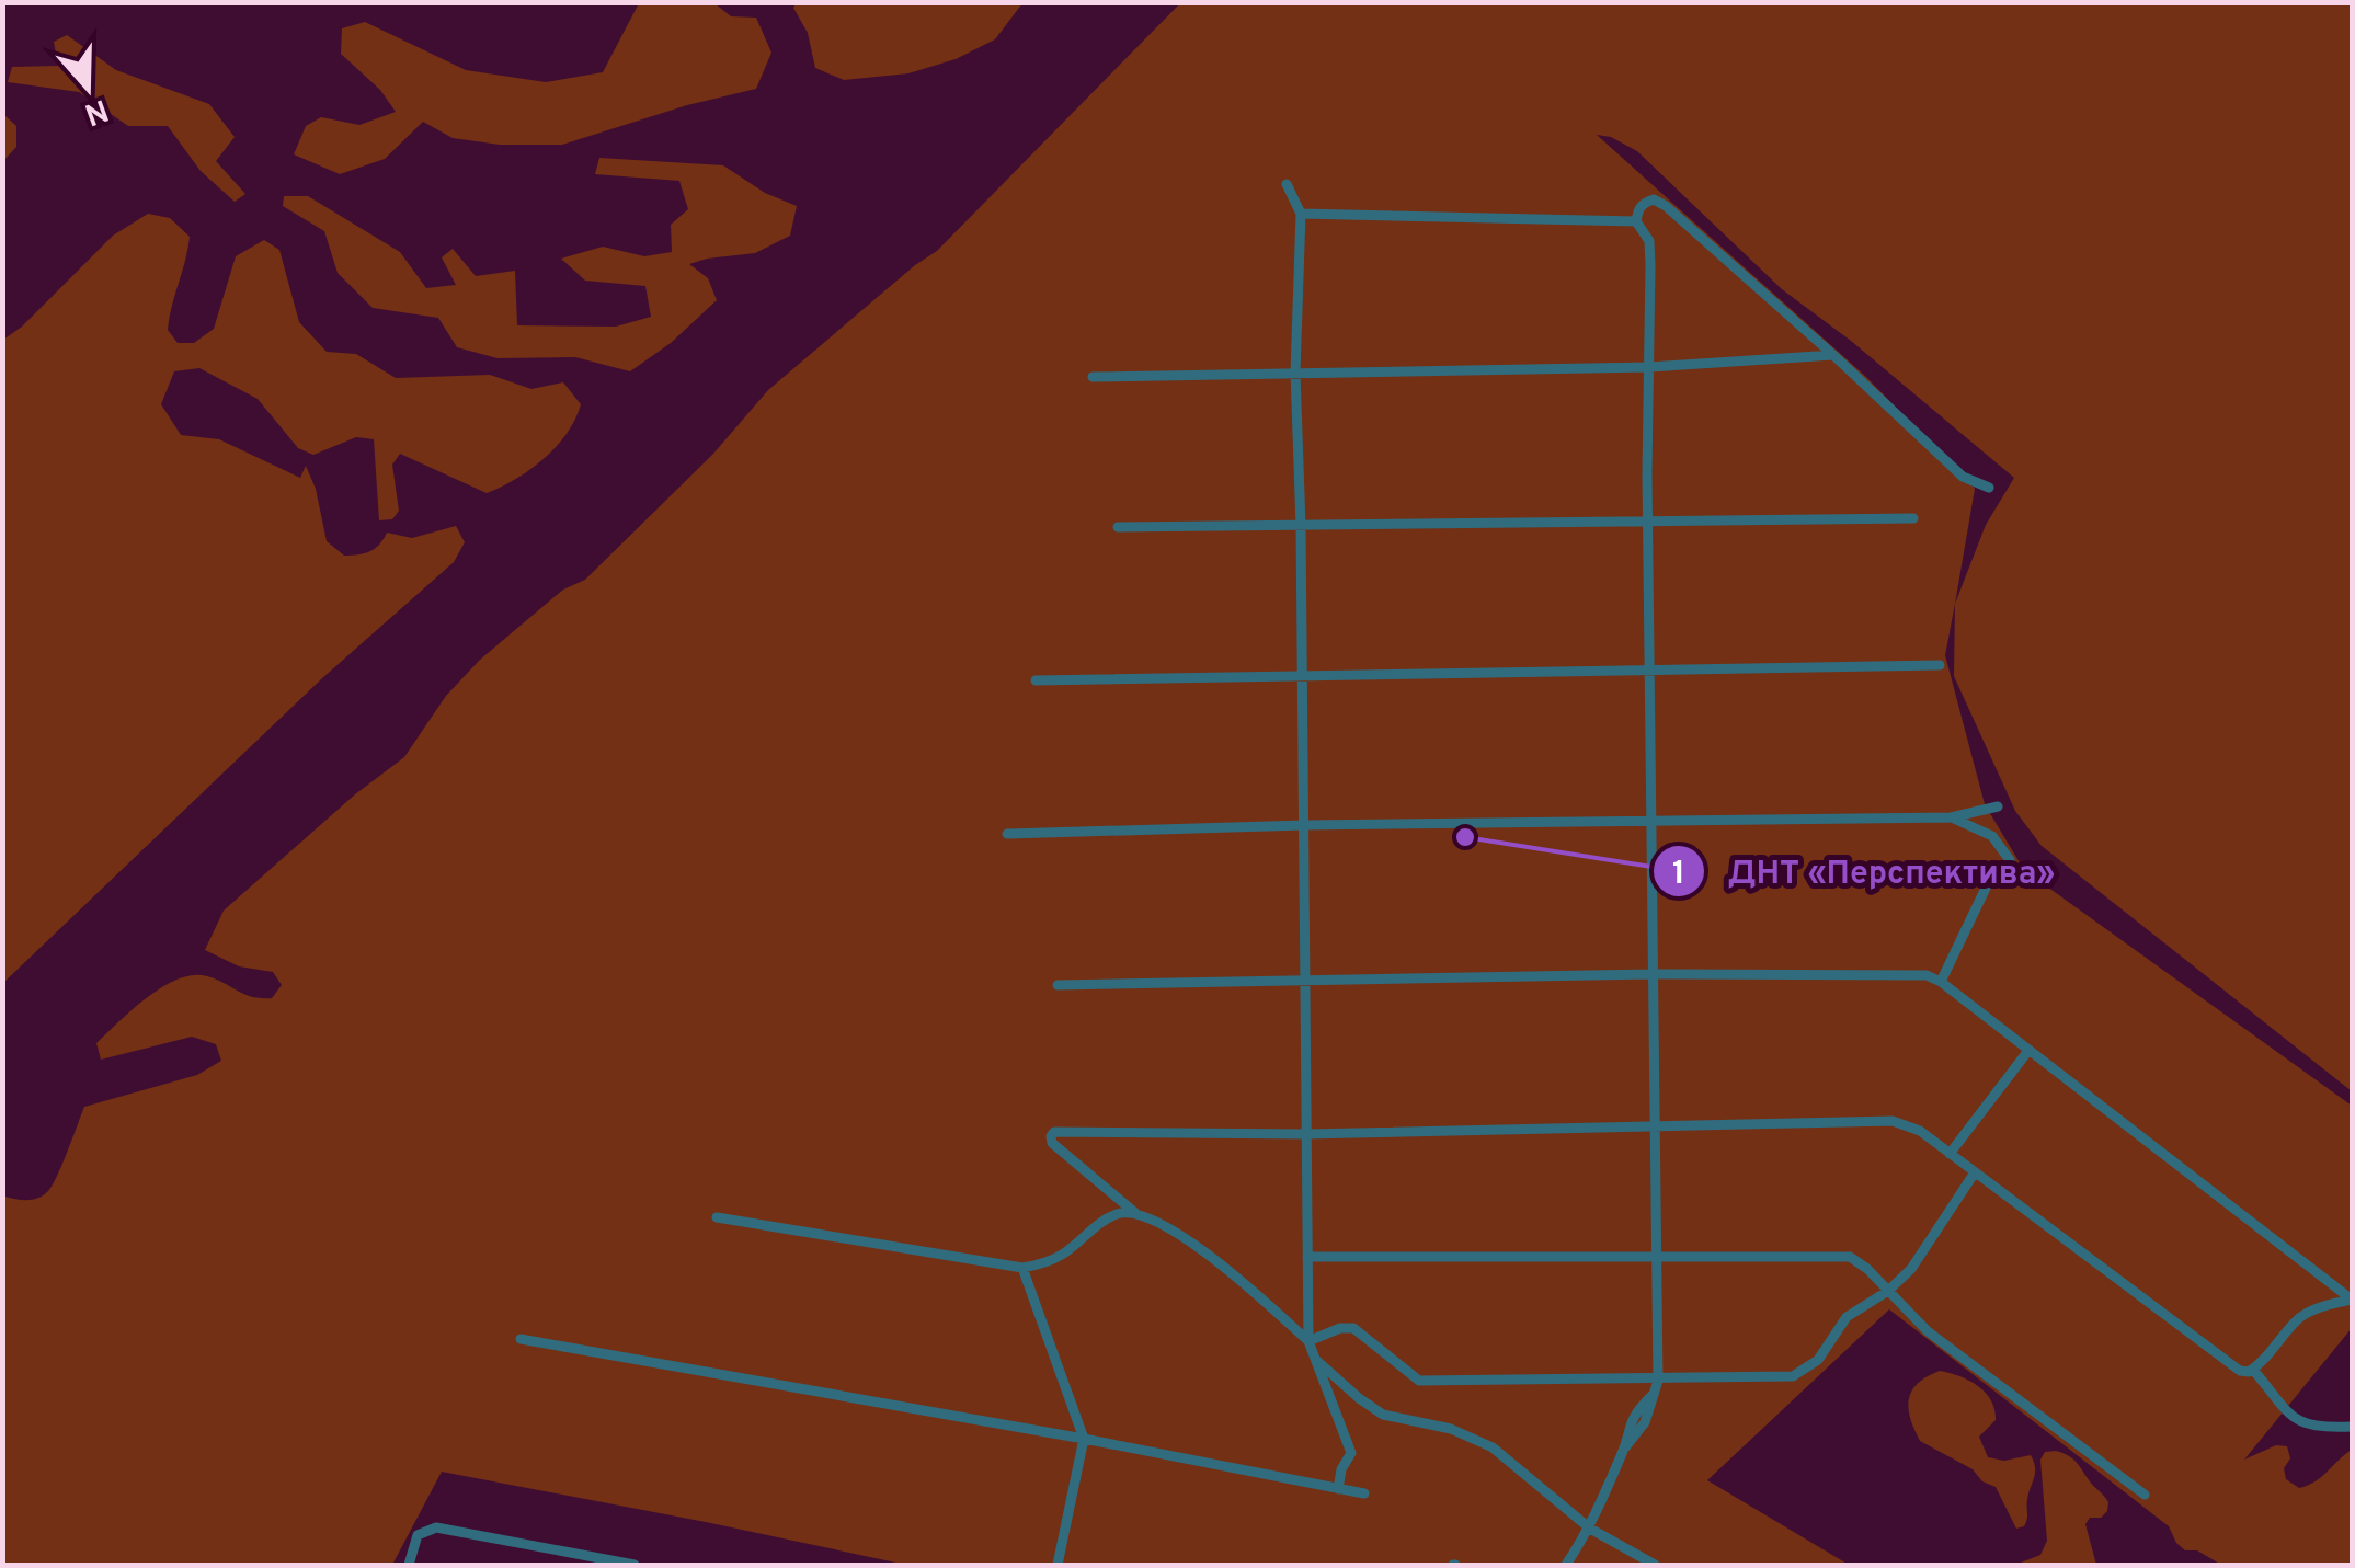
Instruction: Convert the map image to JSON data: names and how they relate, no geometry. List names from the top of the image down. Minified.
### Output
{"places":["ДНТ «Перспектива»"],"north":"bottom"}
